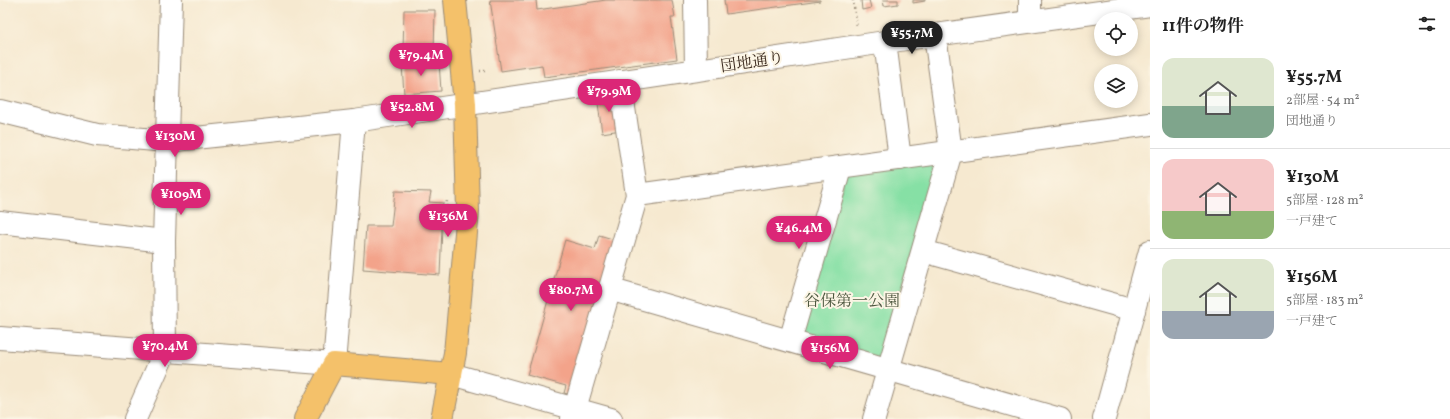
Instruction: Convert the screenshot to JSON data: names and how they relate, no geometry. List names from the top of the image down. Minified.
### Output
{"streets":{"street":["団地通り"]},"parks":["谷保第一公園"],"page":{"heading":"11件の物件","price":["¥55.7M","¥79.4M","¥79.9M","¥52.8M","¥130M","¥109M","¥136M","¥46.4M","¥80.7M","¥70.4M","¥156M"],"list":[{"name":"¥55.7M","note":"2部屋 · 54 m² · 団地通り"},{"name":"¥130M","note":"5部屋 · 128 m² · 一戸建て"},{"name":"¥156M","note":"5部屋 · 183 m² · 一戸建て"}]}}
